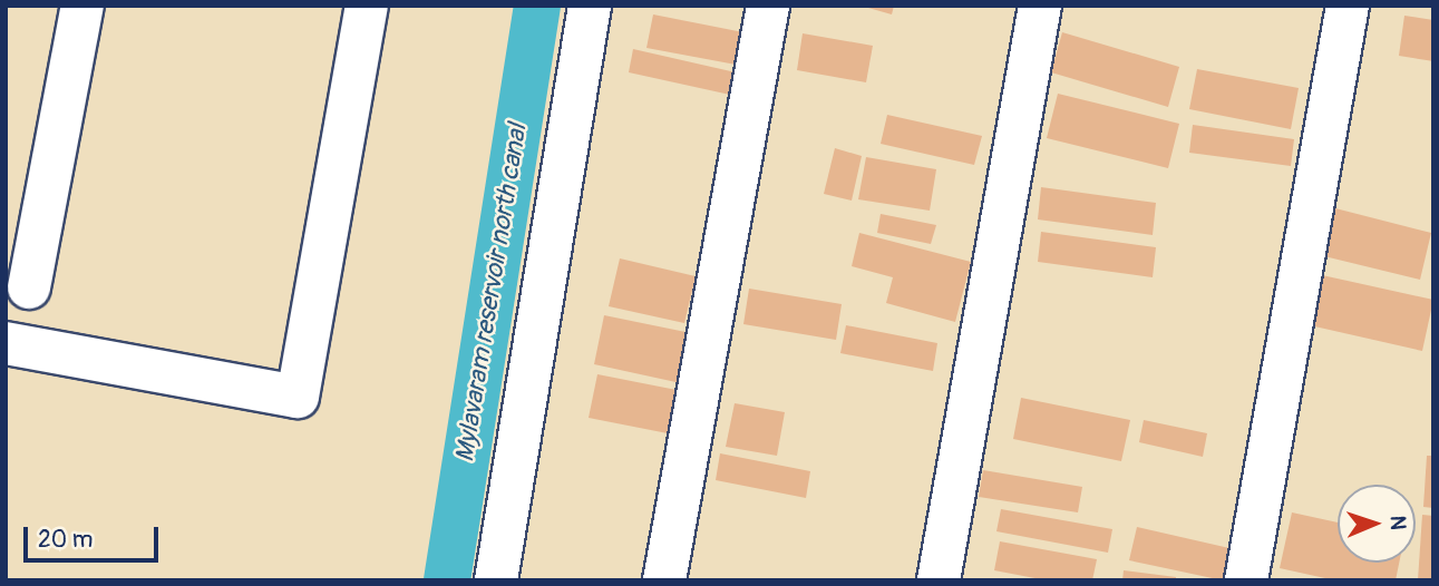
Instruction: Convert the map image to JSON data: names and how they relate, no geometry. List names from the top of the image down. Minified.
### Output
{"water":["Mylavaram reservoir north canal"],"scale_bar":"20 m","north":"right"}
